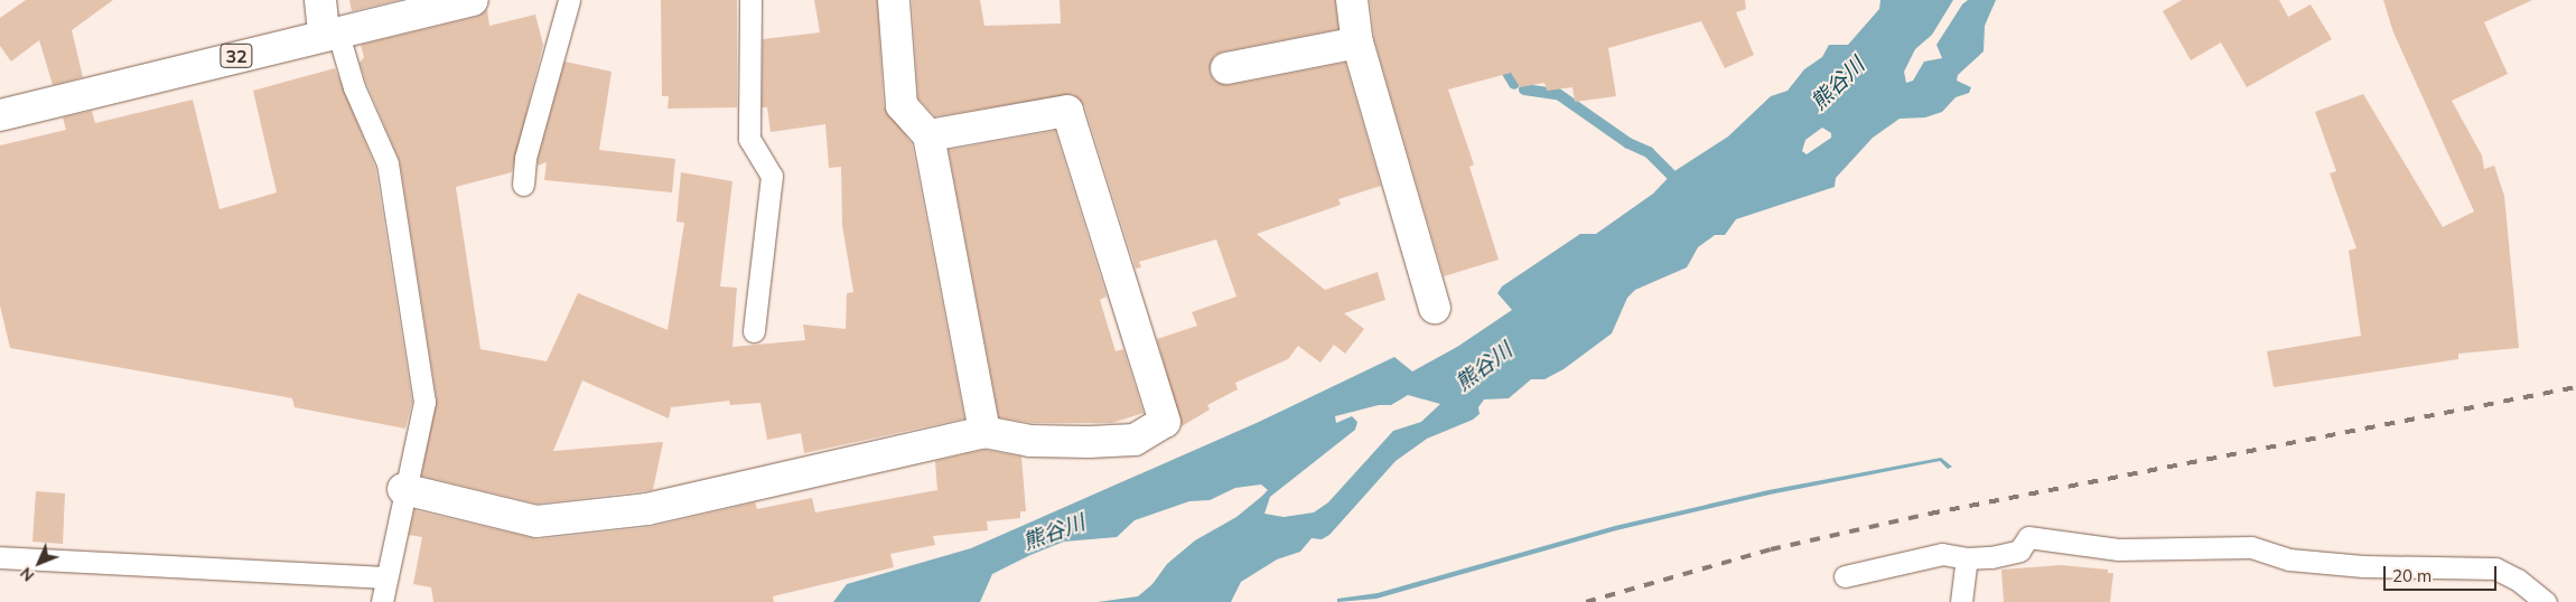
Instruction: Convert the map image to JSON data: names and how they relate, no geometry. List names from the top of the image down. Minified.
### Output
{"streets":{"street":["32"]},"water":["熊谷川"],"scale_bar":"20 m","north":"bottom left"}
